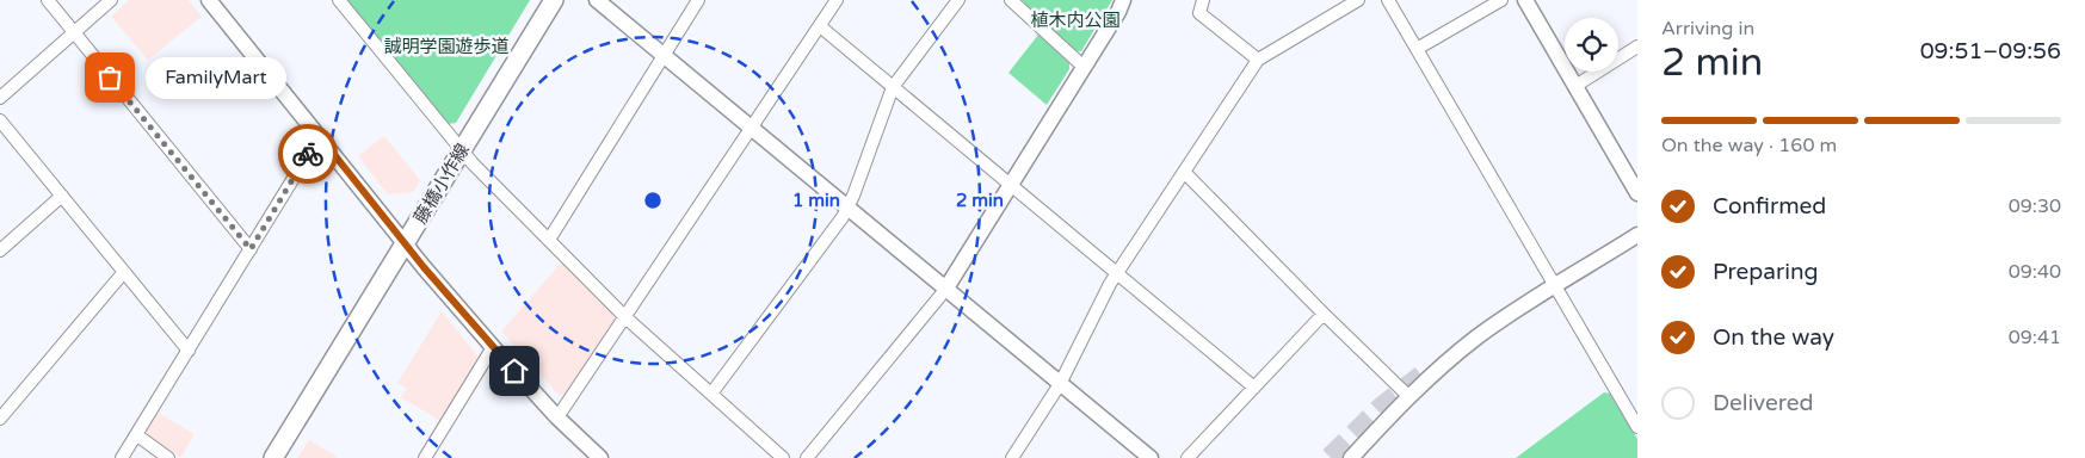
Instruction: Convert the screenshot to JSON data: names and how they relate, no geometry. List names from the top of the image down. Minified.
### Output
{"streets":{"main road":["藤橋小作線"]},"parks":["植木内公園","誠明学園遊歩道"],"places":["FamilyMart"],"page":{"heading":["2 min","Arriving in","09:51–09:56"],"bubble":"FamilyMart","bar":"On the way · 160 m","list":[["Confirmed","09:30"],["Preparing","09:40"],["On the way","09:41"],"Delivered"]},"rings":["1 min","2 min"]}
